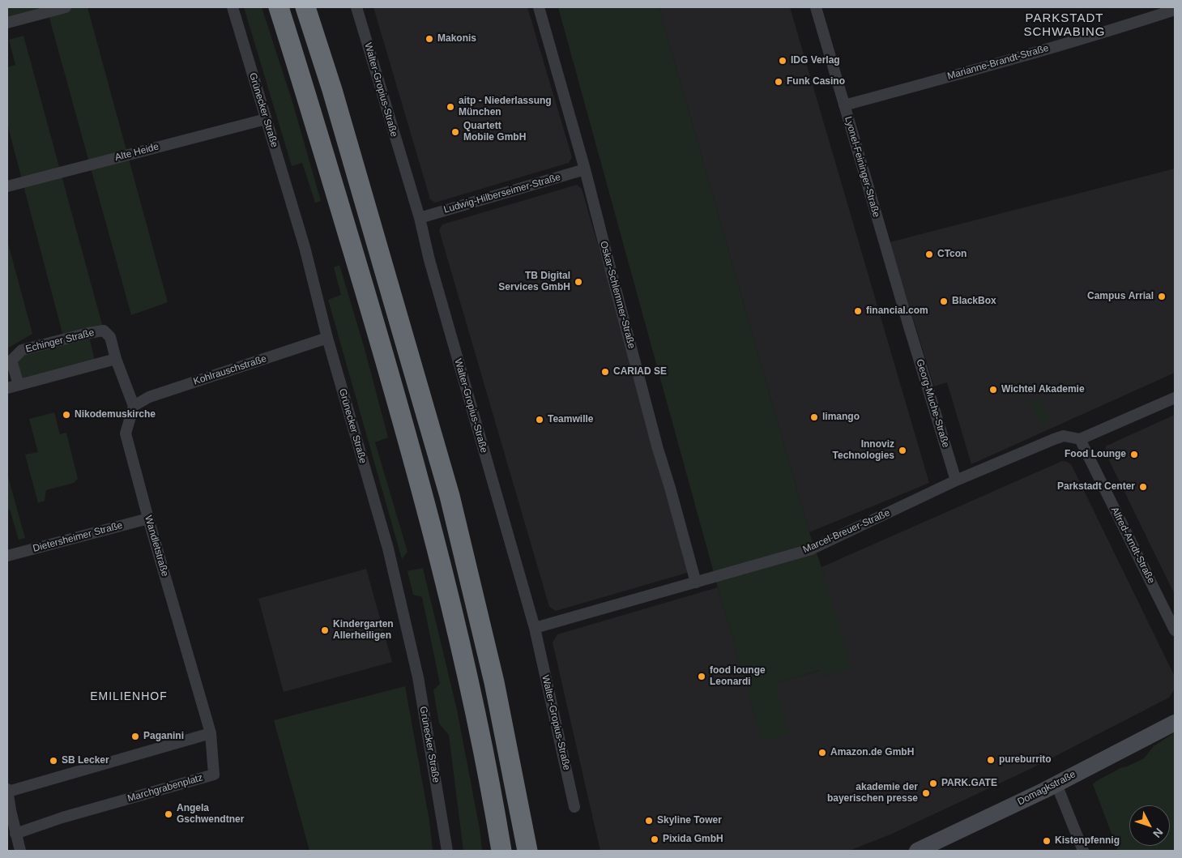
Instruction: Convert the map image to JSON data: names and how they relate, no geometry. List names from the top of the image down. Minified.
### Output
{"streets":{"street":["Marianne-Brandt-Straße","Walter-Gropius-Straße","Grünecker Straße","Alte Heide","Lyonel-Feininger-Straße","Ludwig-Hilberseimer-Straße","Oskar-Schlemmer-Straße","Echinger Straße","Kohlrauschstraße","Georg-Muche-Straße","Marcel-Breuer-Straße","Dietersheimer Straße","Alfred-Arndt-Straße","Wandletstraße","Marchgrabenplatz","Domagkstraße"]},"crossings":[["Marianne-Brandt-Straße","Lyonel-Feininger-Straße"],["Walter-Gropius-Straße","Ludwig-Hilberseimer-Straße"],["Walter-Gropius-Straße","Marcel-Breuer-Straße"],["Grünecker Straße","Alte Heide"],["Grünecker Straße","Kohlrauschstraße"],["Lyonel-Feininger-Straße","Georg-Muche-Straße"],["Ludwig-Hilberseimer-Straße","Oskar-Schlemmer-Straße"],["Oskar-Schlemmer-Straße","Marcel-Breuer-Straße"],["Kohlrauschstraße","Wandletstraße"],["Georg-Muche-Straße","Marcel-Breuer-Straße"],["Marcel-Breuer-Straße","Alfred-Arndt-Straße"],["Dietersheimer Straße","Wandletstraße"],["Wandletstraße","Marchgrabenplatz"]],"districts":["PARKSTADT SCHWABING","EMILIENHOF"],"places":["Makonis","IDG Verlag","Funk Casino","aitp - Niederlassung München","Quartett Mobile GmbH","CTcon","TB Digital Services GmbH","Campus Arrial","BlackBox","financial.com","CARIAD SE","Wichtel Akademie","Nikodemuskirche","limango","Teamwille","Innoviz Technologies","Food Lounge","Parkstadt Center","Kindergarten Allerheiligen","food lounge Leonardi","Paganini","Amazon.de GmbH","pureburrito","SB Lecker","PARK.GATE","akademie der bayerischen presse","Angela Gschwendtner","Skyline Tower","Pixida GmbH","Kistenpfennig"],"north":"bottom right"}
